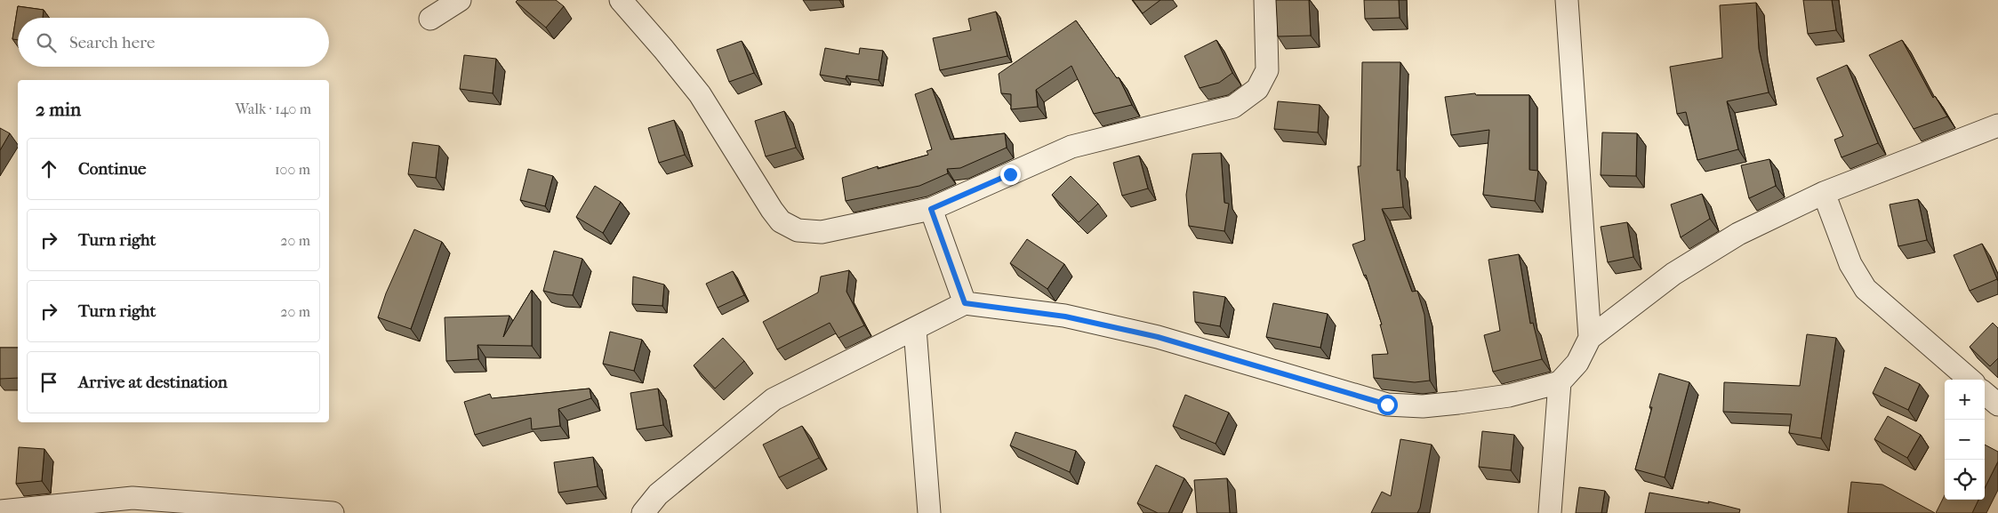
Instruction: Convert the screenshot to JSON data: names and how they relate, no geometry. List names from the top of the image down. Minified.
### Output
{"page":{"search":"Search here","heading":["2 min","Walk · 140 m"],"list":[["Continue","100 m"],["Turn right","20 m"],["Turn right","20 m"],"Arrive at destination"],"map_buttons":["+","−"]}}
